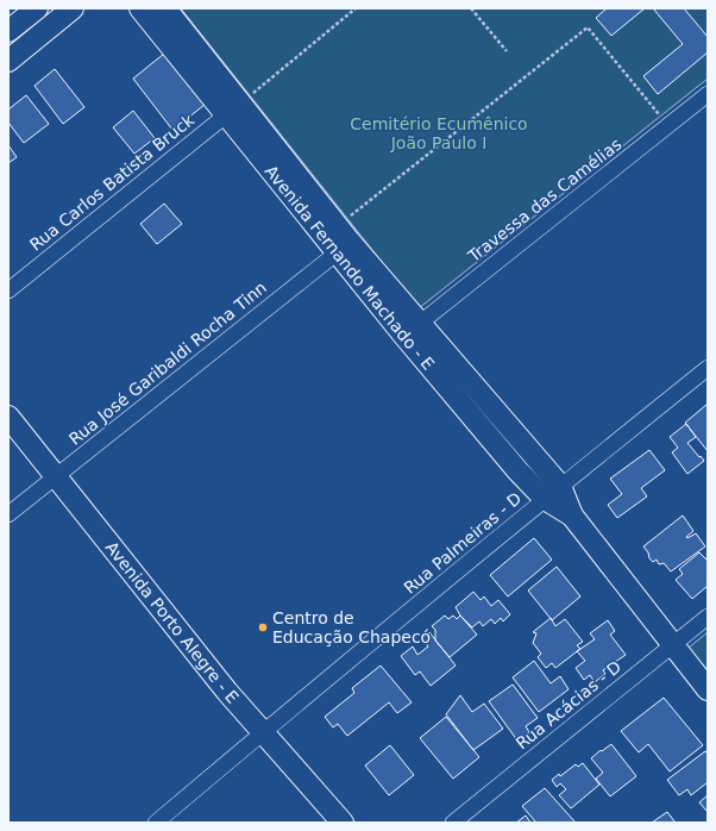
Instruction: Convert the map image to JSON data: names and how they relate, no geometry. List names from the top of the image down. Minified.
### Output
{"streets":{"street":["Rua Carlos Batista Bruck","Travessa das Camélias","Avenida Fernando Machado - E","Rua José Garibaldi Rocha Tinn","Rua Palmeiras - D","Avenida Porto Alegre - E","Rua Acácias - D"]},"crossings":[["Rua Carlos Batista Bruck","Avenida Fernando Machado - E"],["Travessa das Camélias","Avenida Fernando Machado - E"],["Avenida Fernando Machado - E","Rua José Garibaldi Rocha Tinn"],["Avenida Fernando Machado - E","Rua Palmeiras - D"],["Avenida Fernando Machado - E","Rua Acácias - D"],["Rua José Garibaldi Rocha Tinn","Avenida Porto Alegre - E"],["Rua Palmeiras - D","Avenida Porto Alegre - E"]],"parks":["Cemitério Ecumênico João Paulo I"],"places":["Centro de Educação Chapecó"]}
